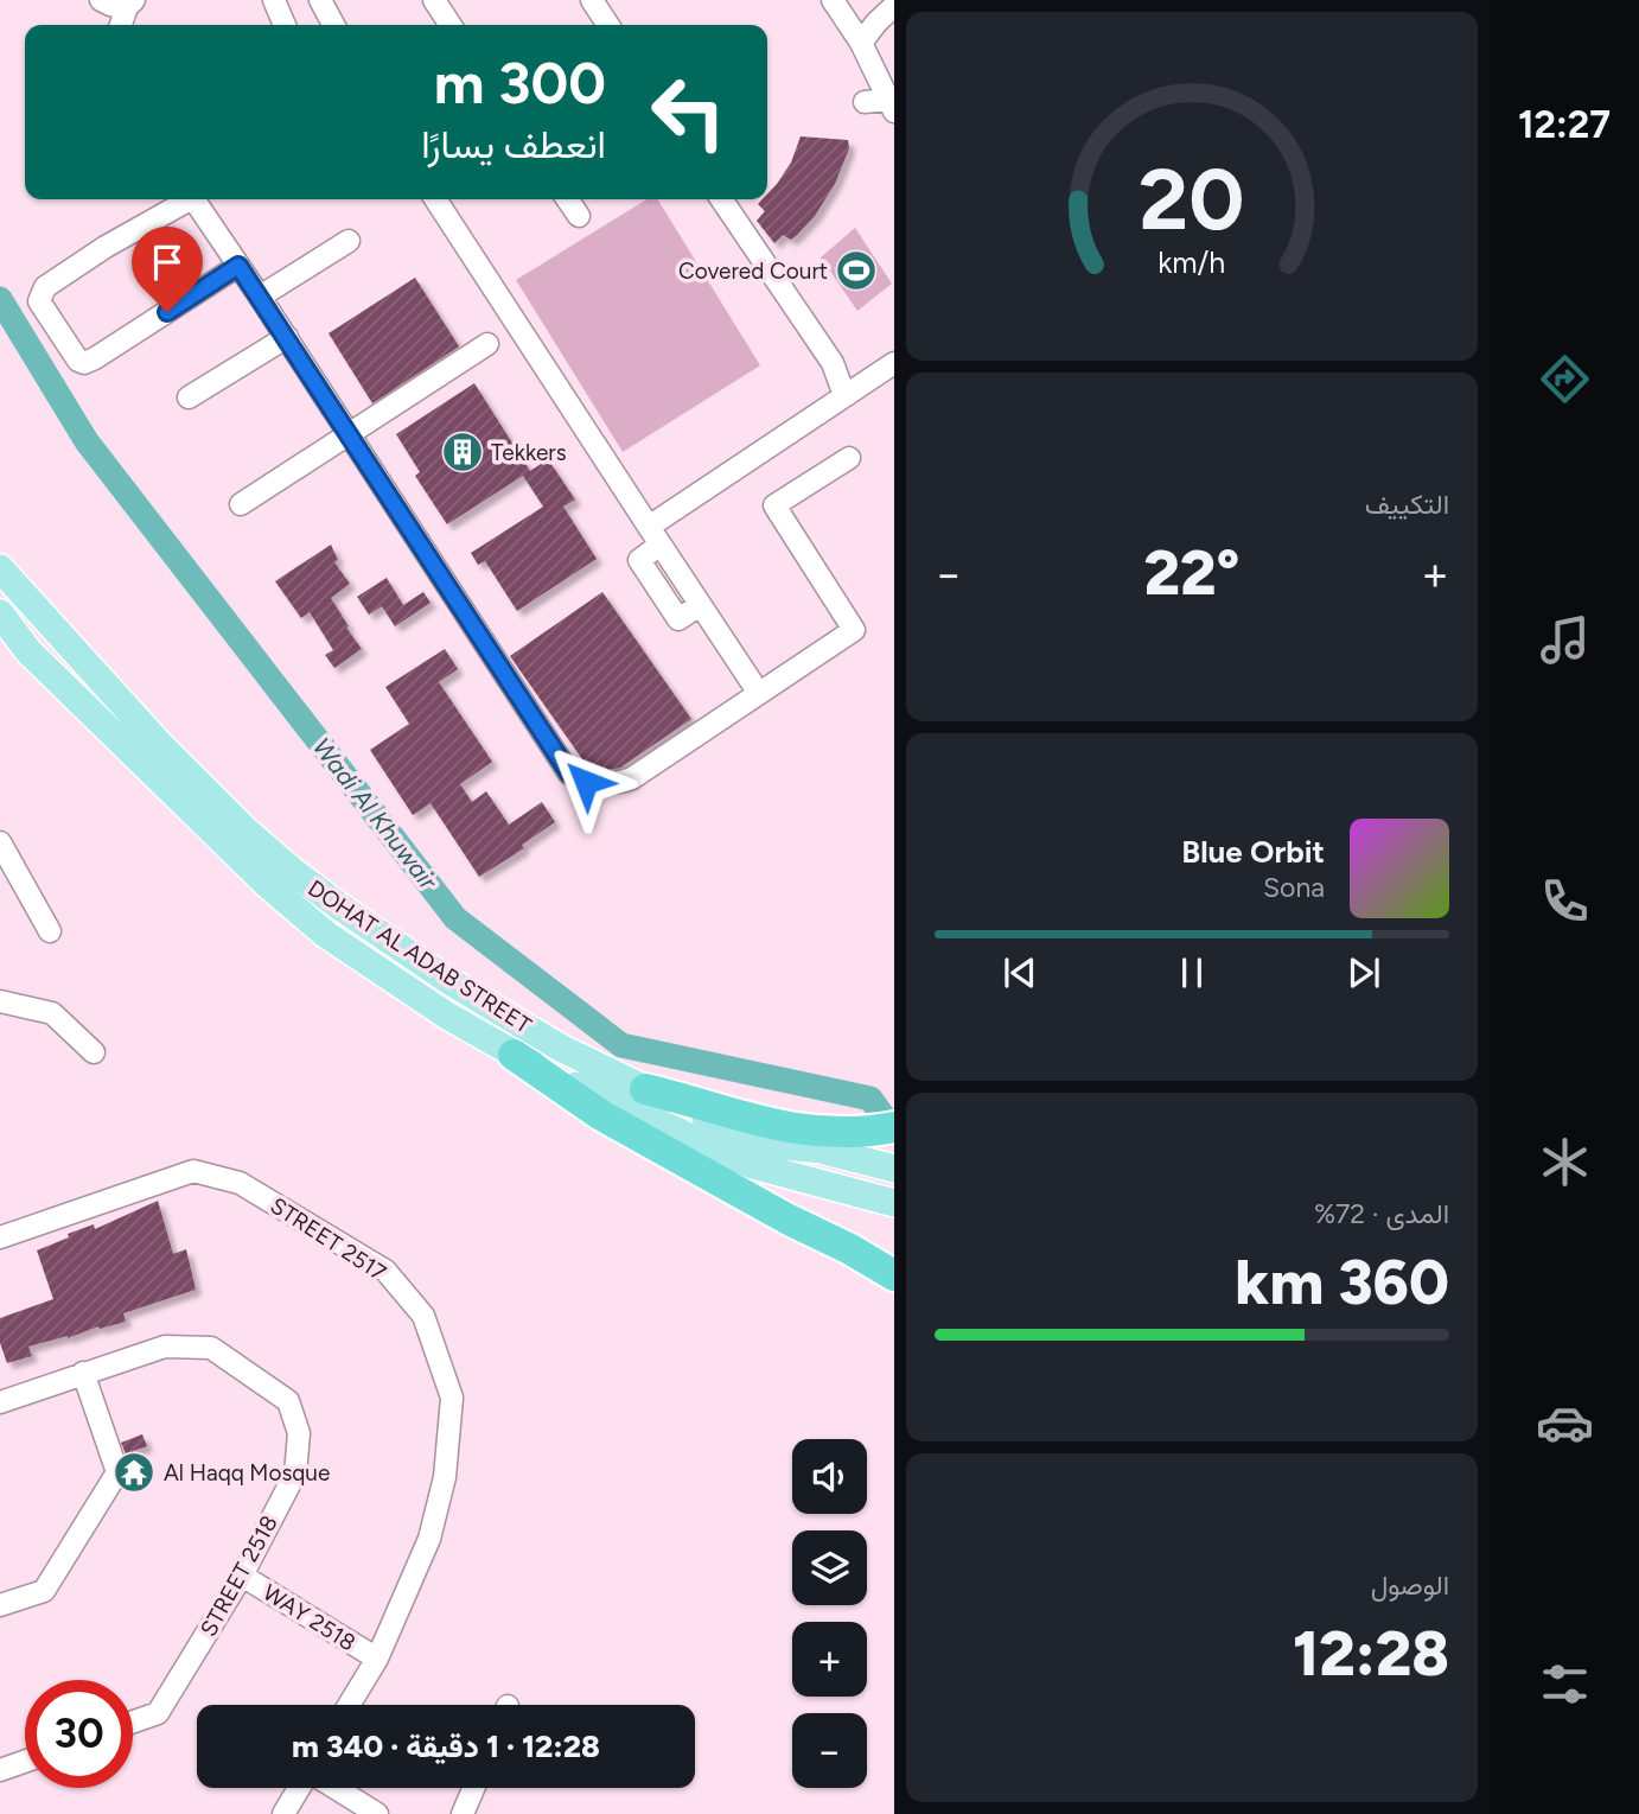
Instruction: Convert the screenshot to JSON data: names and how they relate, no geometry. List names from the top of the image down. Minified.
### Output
{"streets":{"main road":["DOHAT AL ADAB STREET"],"street":["STREET 2517","STREET 2518","WAY 2518"]},"crossings":[["STREET 2517","WAY 2518"],["STREET 2518","WAY 2518"]],"water":["Wadi Al Khuwair"],"places":{"sports":["Covered Court"],"building":["Tekkers"],"temple":["Al Haqq Mosque"]},"page":{"tabs":"12:27","turn":["300 m","انعطف يسارًا"],"tile":["التكييف",["المدى · 72%","360 km"],["الوصول","12:28"]],"heat":["−","22°","+"],"song":["Blue Orbit","Sona"],"map_buttons":["+","−"],"limit":"30","trip":"12:28 · 1 دقيقة · 340 m","gauge":["20","km/h"]}}
